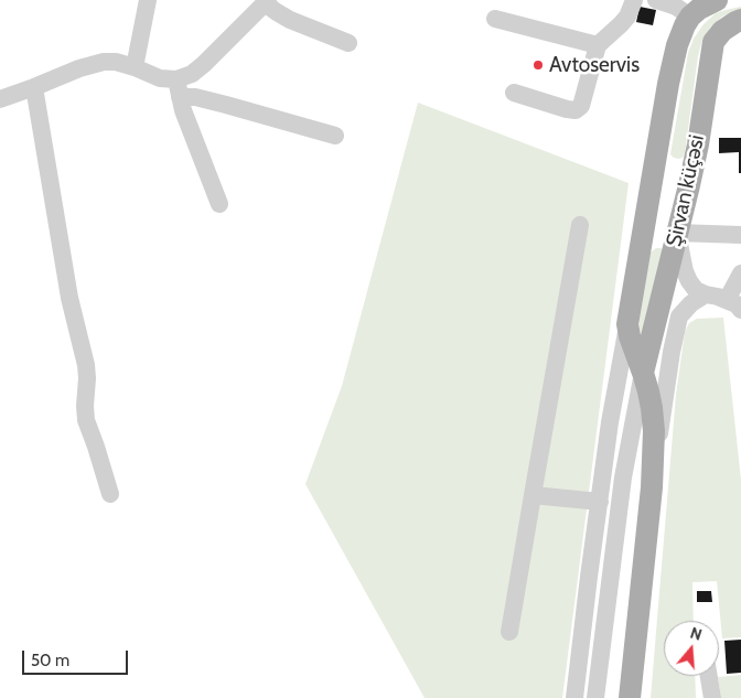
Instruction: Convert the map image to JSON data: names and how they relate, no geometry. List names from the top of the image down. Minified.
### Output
{"streets":{"main road":["Şirvan küçəsi"]},"places":["Avtoservis"],"scale_bar":"50 m","north":"top"}
